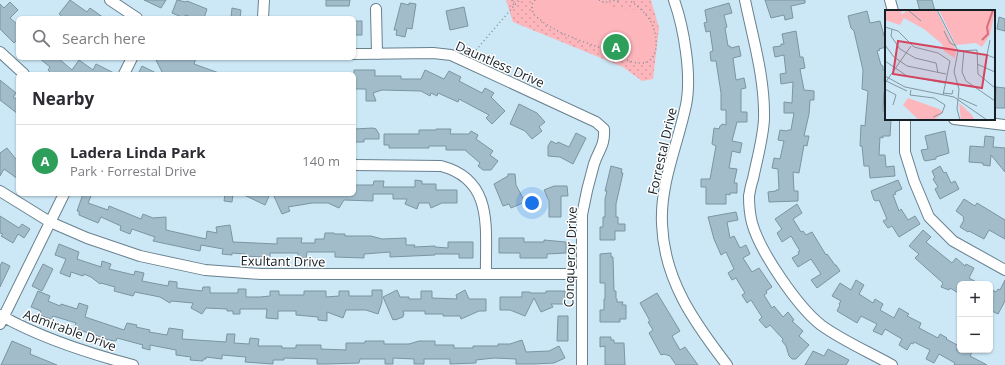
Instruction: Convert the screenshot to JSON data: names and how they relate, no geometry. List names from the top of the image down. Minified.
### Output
{"streets":{"street":["Dauntless Drive","Forrestal Drive","Conqueror Drive","Exultant Drive","Admirable Drive"]},"crossings":[["Dauntless Drive","Conqueror Drive"],["Conqueror Drive","Exultant Drive"]],"page":{"search":"Search here","pins":"A","heading":"Nearby","list":[{"mark":"A","name":"Ladera Linda Park","note":"Park · Forrestal Drive","value":"140 m"}],"map_buttons":["+","−"]}}
